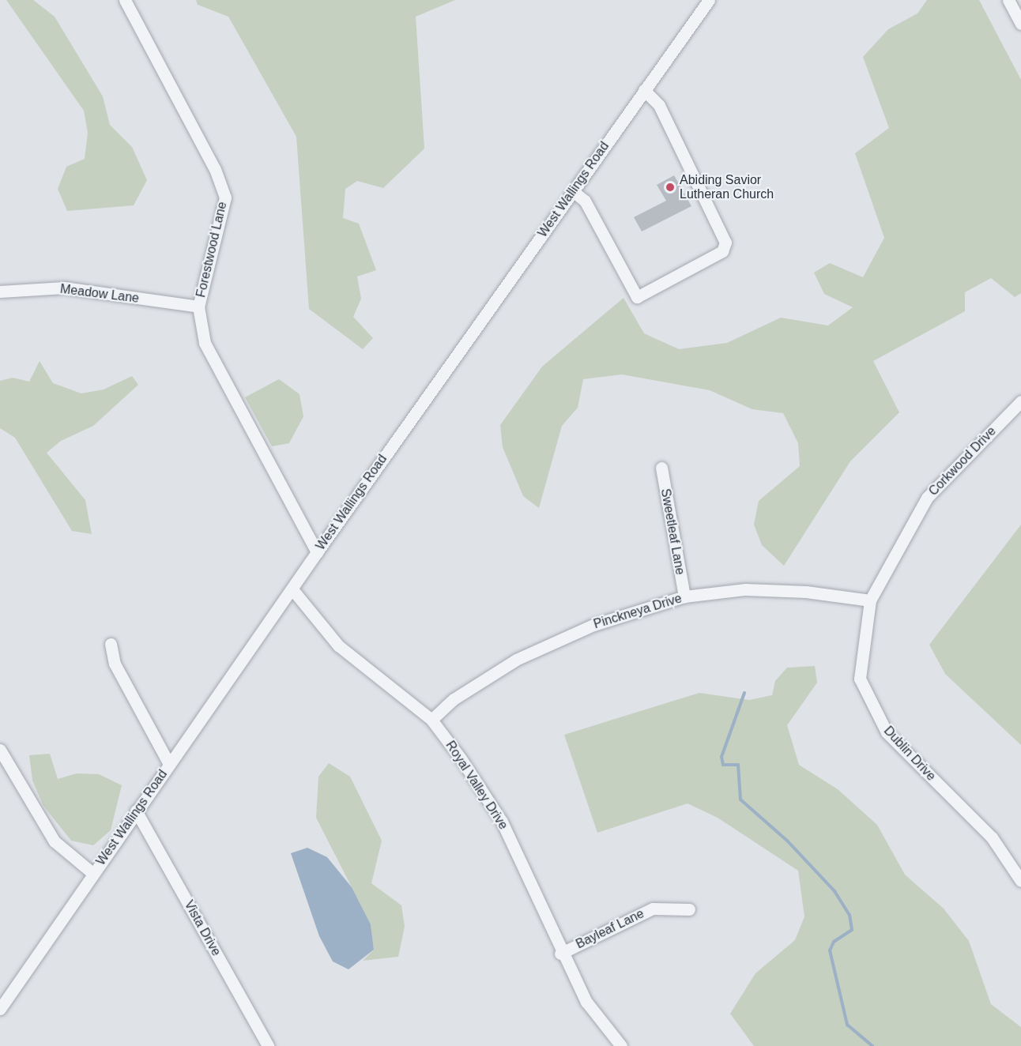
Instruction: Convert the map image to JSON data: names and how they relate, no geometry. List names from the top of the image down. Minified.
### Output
{"streets":{"street":["West Wallings Road","Forestwood Lane","Meadow Lane","Corkwood Drive","Sweetleaf Lane","Pinckneya Drive","Dublin Drive","Royal Valley Drive","Vista Drive","Bayleaf Lane"]},"crossings":[["West Wallings Road","Forestwood Lane"],["West Wallings Road","Royal Valley Drive"],["West Wallings Road","Vista Drive"],["Forestwood Lane","Meadow Lane"],["Corkwood Drive","Pinckneya Drive"],["Corkwood Drive","Dublin Drive"],["Sweetleaf Lane","Pinckneya Drive"],["Pinckneya Drive","Dublin Drive"],["Pinckneya Drive","Royal Valley Drive"],["Royal Valley Drive","Bayleaf Lane"]],"places":["Abiding Savior Lutheran Church"]}
